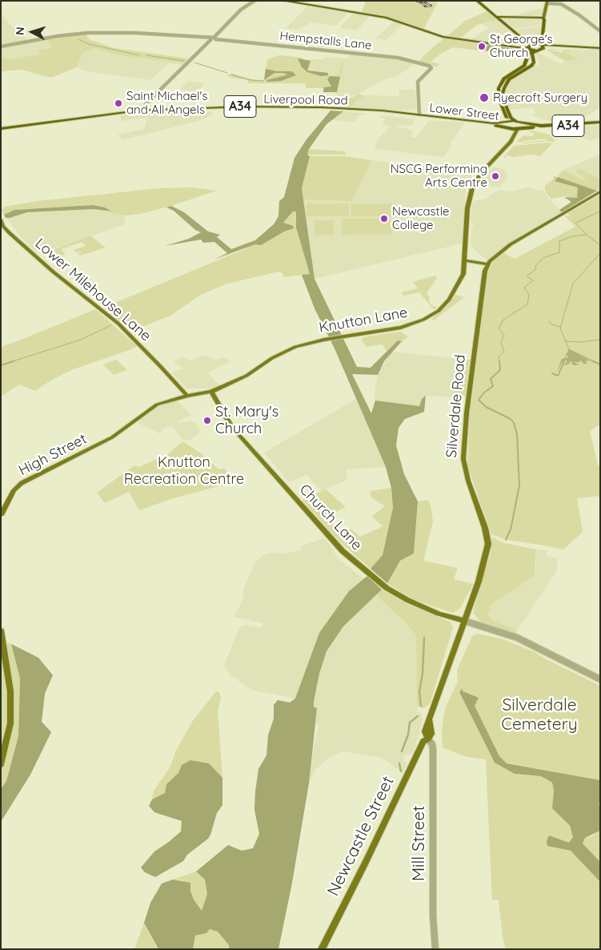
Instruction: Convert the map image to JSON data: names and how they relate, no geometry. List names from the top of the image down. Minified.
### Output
{"streets":{"highway":["Liverpool Road","A34","Lower Street"],"main road":["Lower Milehouse Lane","Knutton Lane","Silverdale Road","High Street","Church Lane","Newcastle Street"],"street":["Hempstalls Lane","Mill Street"]},"crossings":[["Hempstalls Lane","Liverpool Road"],["Hempstalls Lane","Lower Street"],["Liverpool Road","Lower Street"],["Lower Street","Knutton Lane"],["Lower Milehouse Lane","High Street"],["Knutton Lane","Church Lane"],["Silverdale Road","Church Lane"],["Silverdale Road","Newcastle Street"],["Silverdale Road","Mill Street"],["Newcastle Street","Mill Street"]],"parks":["Knutton Recreation Centre","Silverdale Cemetery"],"places":["St George's Church","Ryecroft Surgery","Saint Michael's and All Angels","NSCG Performing Arts Centre","Newcastle College","St. Mary's Church"],"north":"left"}
